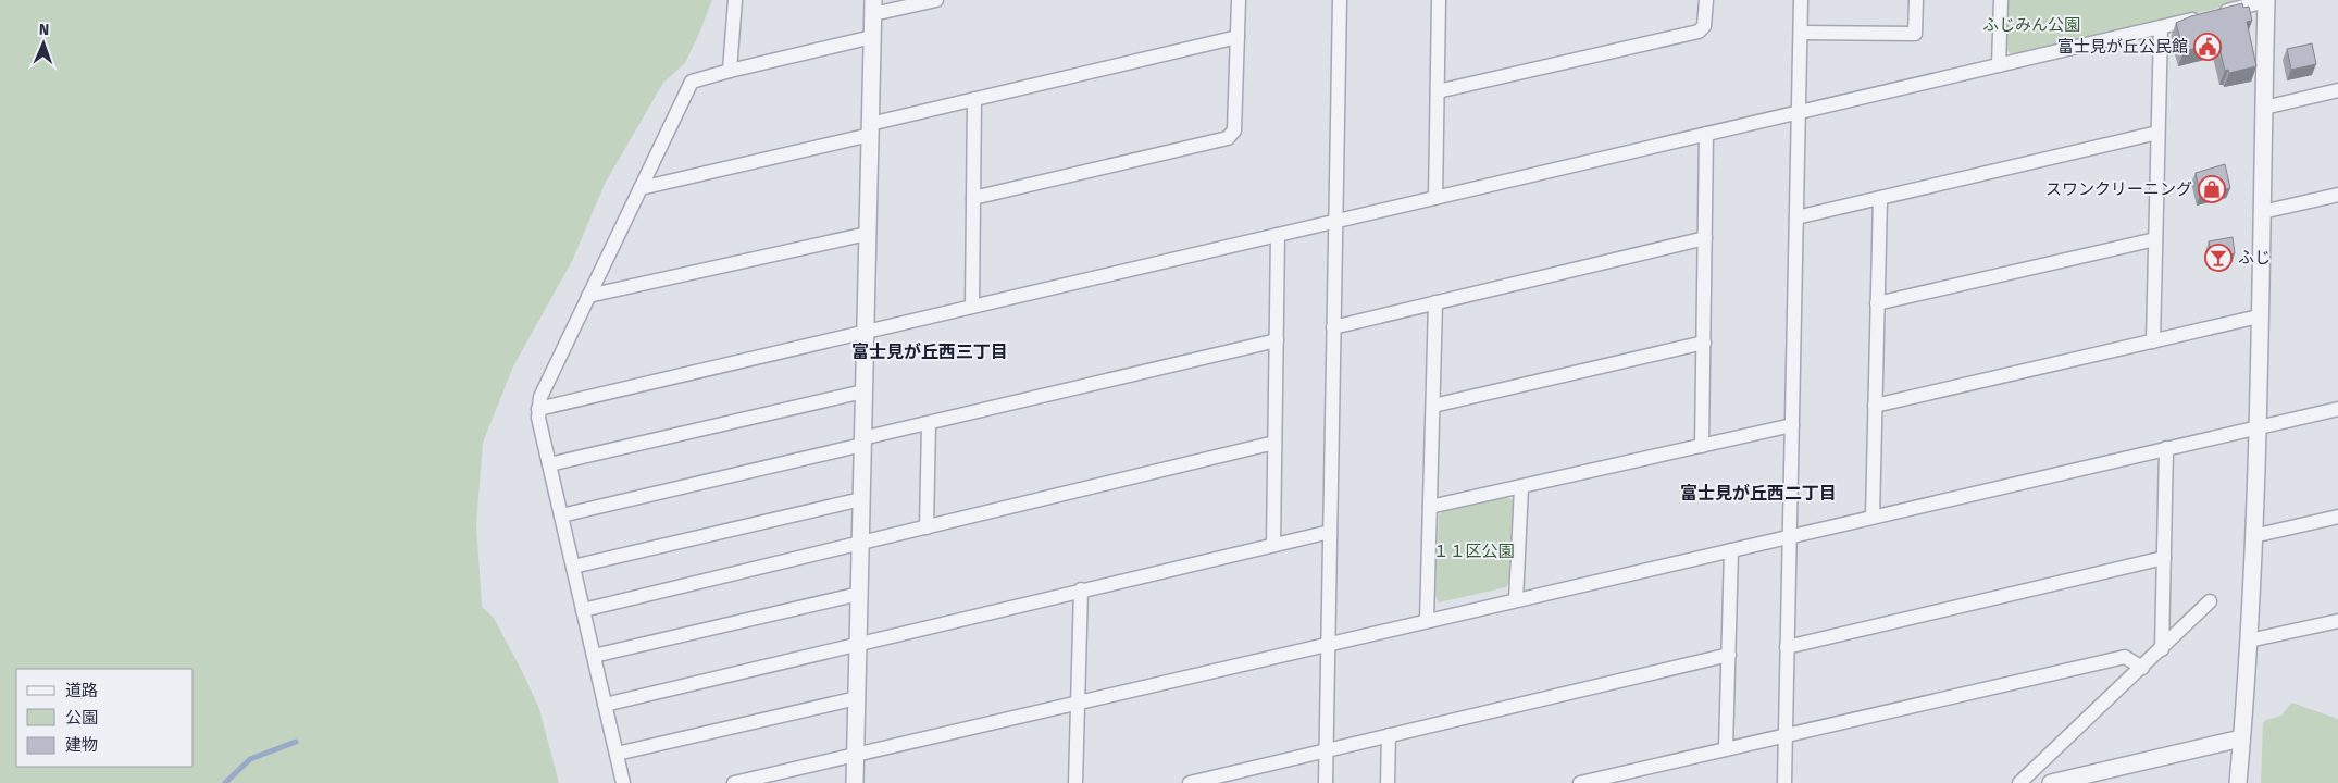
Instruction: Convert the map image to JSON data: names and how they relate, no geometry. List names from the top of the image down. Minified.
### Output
{"districts":["富士見が丘西三丁目","富士見が丘西二丁目"],"parks":["ふじみん公園","１１区公園"],"places":{"public building":["富士見が丘公民館"],"shop":["スワンクリーニング"],"bar":["ふじ"]},"legend":["道路","公園","建物"],"north":"top"}
